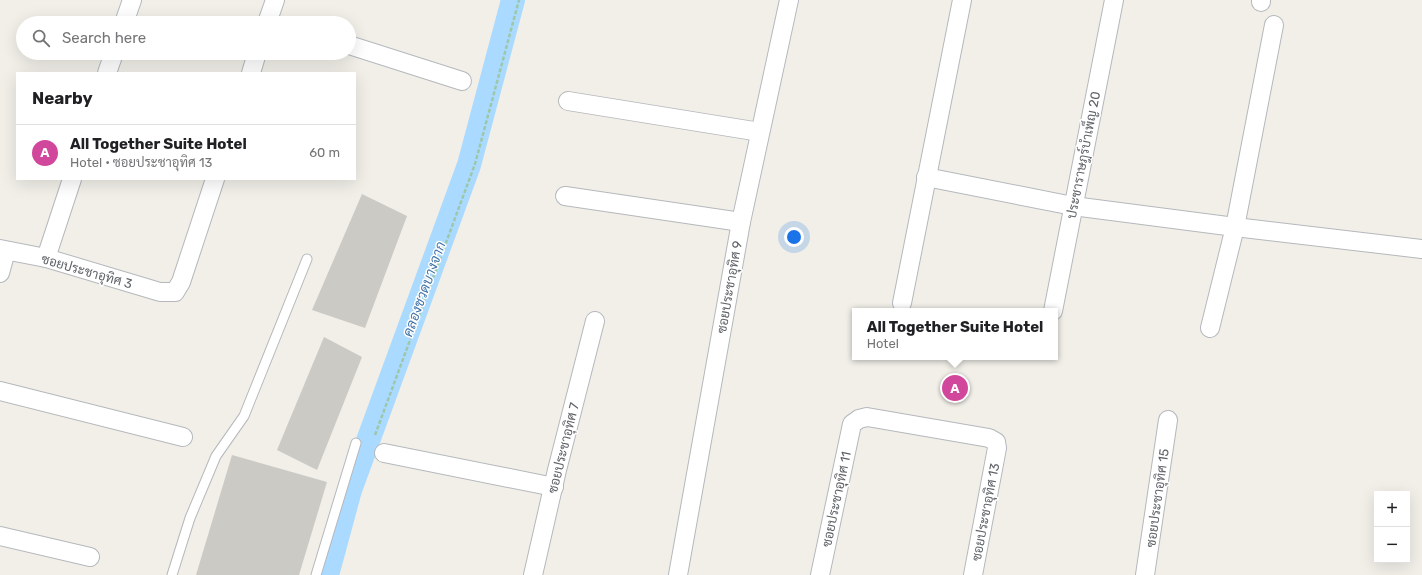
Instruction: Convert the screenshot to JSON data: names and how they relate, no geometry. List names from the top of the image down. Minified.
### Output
{"streets":{"street":["ประชาราษฎร์บำเพ็ญ 20","ซอยประชาอุทิศ 3","ซอยประชาอุทิศ 9","ซอยประชาอุทิศ 7","ซอยประชาอุทิศ 15","ซอยประชาอุทิศ 11","ซอยประชาอุทิศ 13"]},"crossings":[["ซอยประชาอุทิศ 11","ซอยประชาอุทิศ 13"]],"water":["คลองชวดบางจาก"],"page":{"search":"Search here","heading":"Nearby","list":[{"mark":"A","name":"All Together Suite Hotel","note":"Hotel · ซอยประชาอุทิศ 13","value":"60 m"}],"popup":["All Together Suite Hotel","Hotel"],"pins":"A","map_buttons":["+","−"]}}
